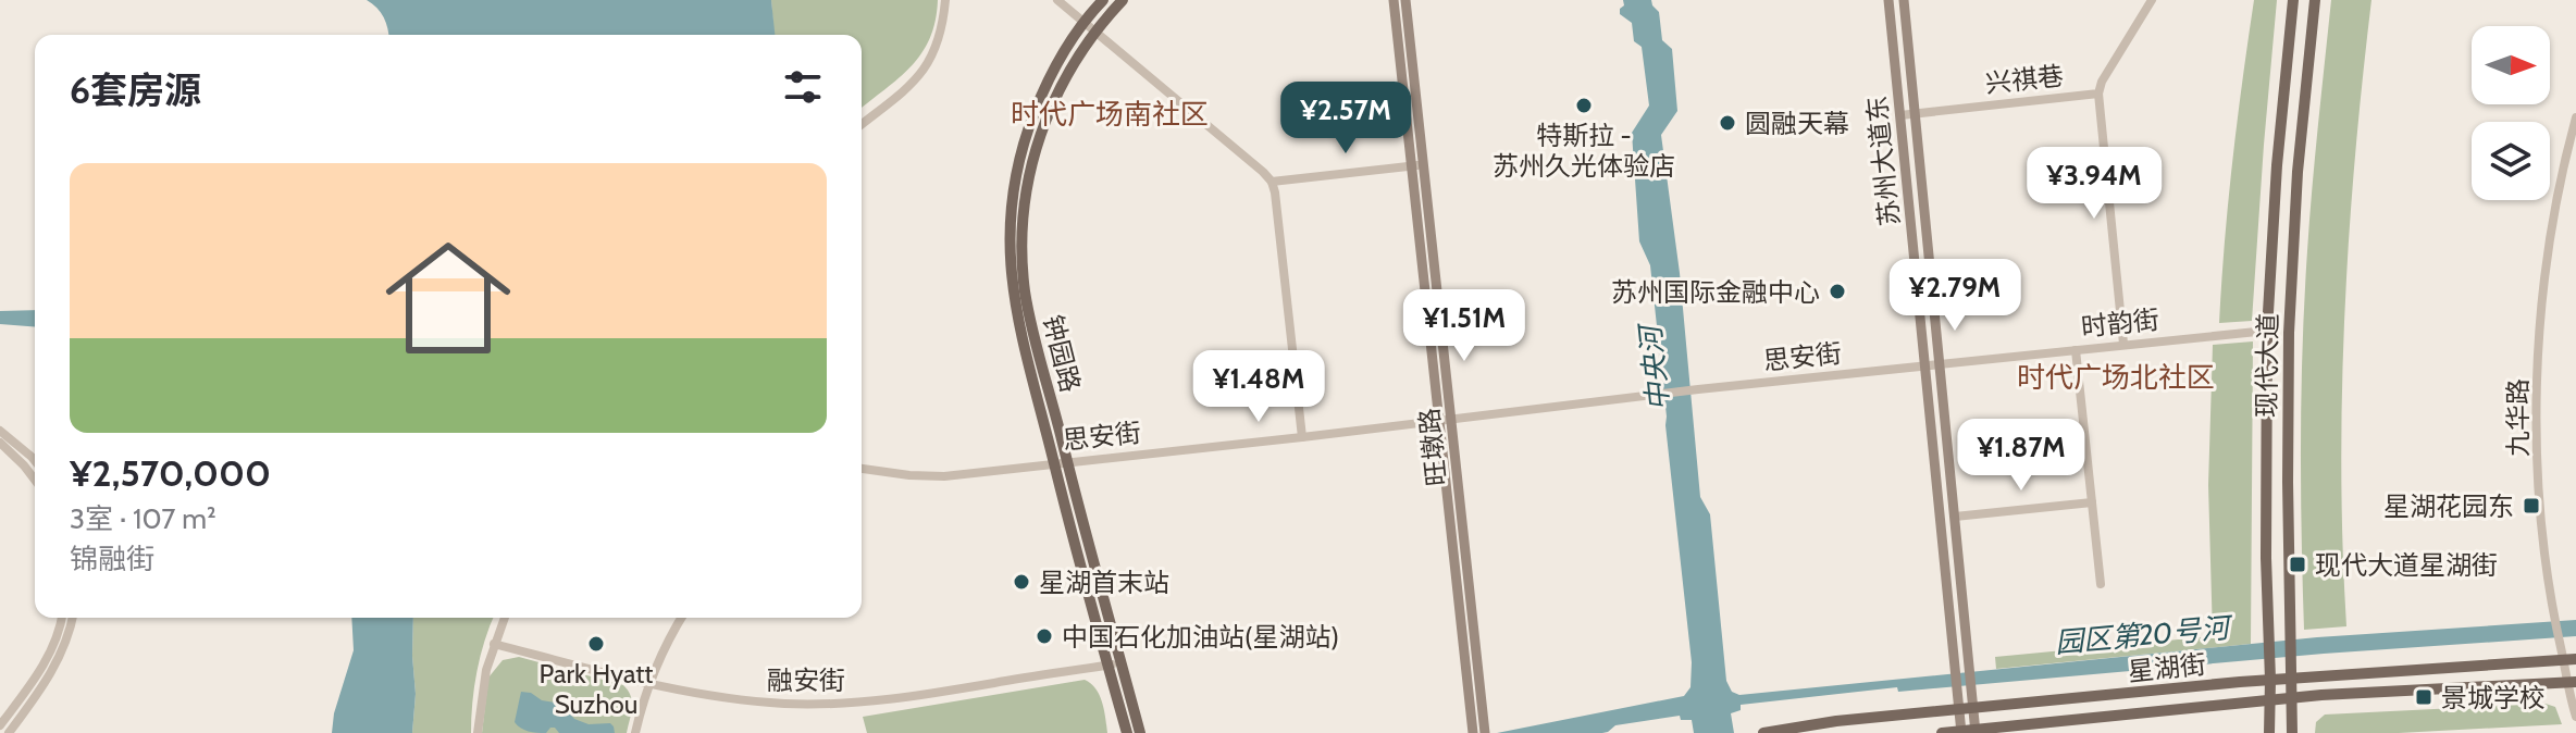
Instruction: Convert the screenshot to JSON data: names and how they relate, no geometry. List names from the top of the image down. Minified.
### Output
{"streets":{"main road":["苏州大道东","钟园路","现代大道","旺墩路","星湖街"],"street":["兴祺巷","时韵街","思安街","九华路","融安街"]},"crossings":[["兴祺巷","苏州大道东"],["苏州大道东","时韵街"],["苏州大道东","思安街"],["苏州大道东","星湖街"],["时韵街","思安街"],["时韵街","现代大道"],["钟园路","思安街"],["钟园路","融安街"],["思安街","旺墩路"],["现代大道","星湖街"],["九华路","星湖街"]],"districts":["时代广场南社区","时代广场北社区"],"water":["中央河","园区第20号河"],"places":{"other":["特斯拉 - 苏州久光体验店","圆融天幕","苏州国际金融中心","星湖首末站","中国石化加油站(星湖站)","Park Hyatt Suzhou"],"transit":["星湖花园东","现代大道星湖街","景城学校"]},"north":"right","page":{"heading":"6套房源","price":["¥2.57M","¥3.94M","¥2.79M","¥1.51M","¥1.48M","¥1.87M"],"list":[{"name":"¥2,570,000","note":"3室 · 107 m² · 锦融街"}]}}
